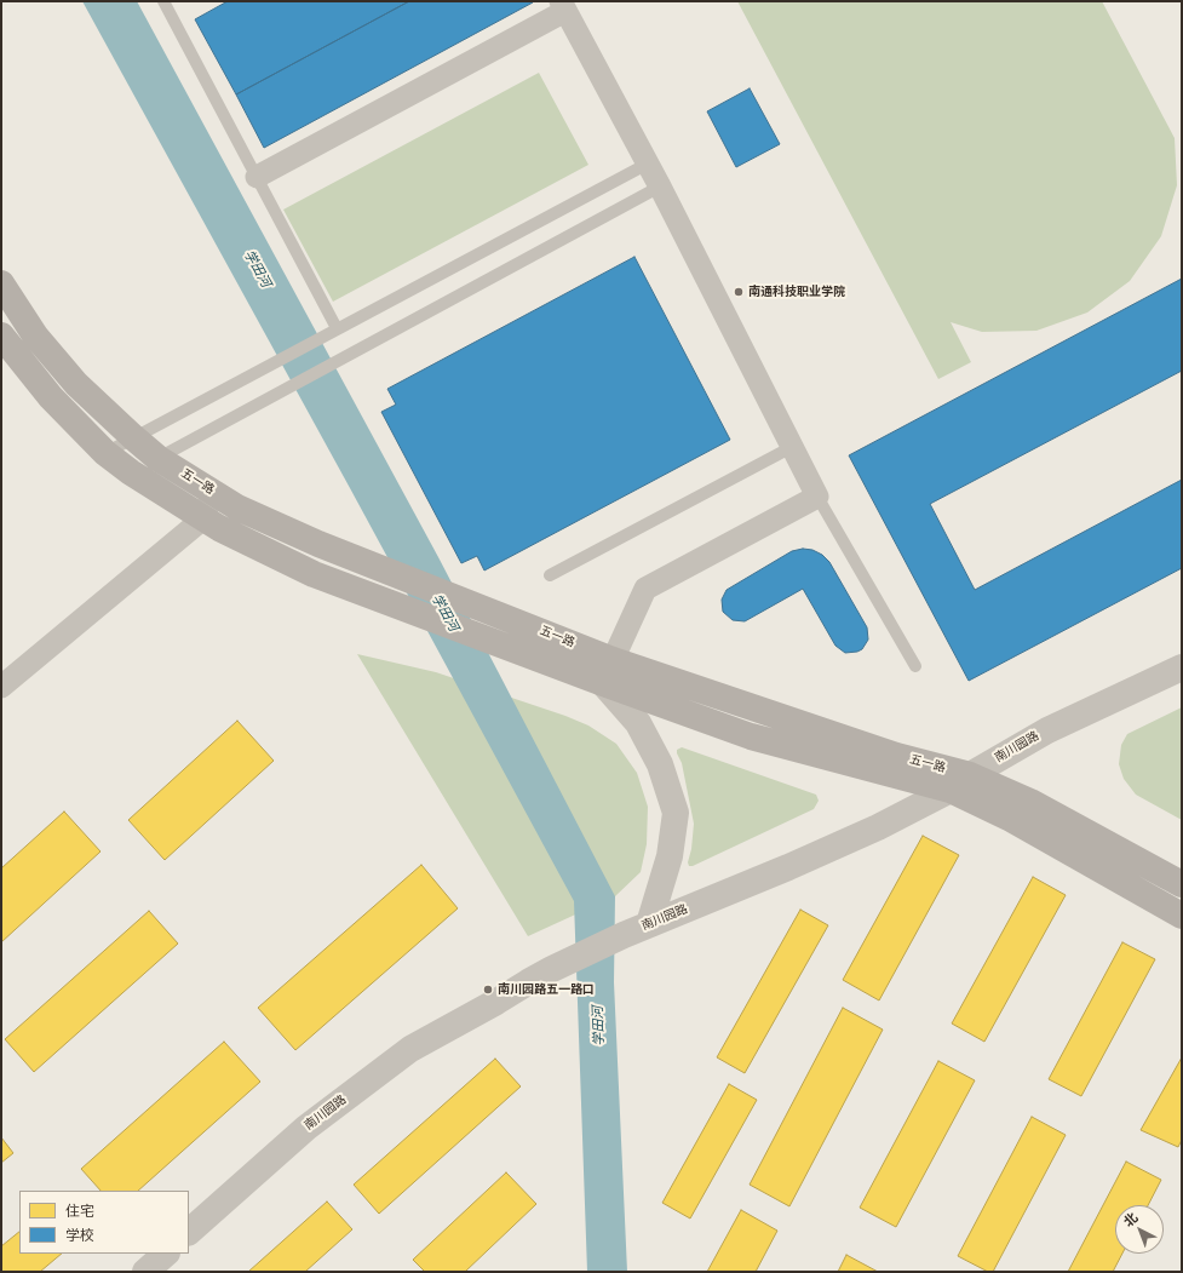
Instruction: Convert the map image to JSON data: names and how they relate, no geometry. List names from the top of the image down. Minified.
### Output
{"streets":{"main road":["五一路"],"street":["南川园路"]},"crossings":[["五一路","南川园路"]],"water":["学田河"],"places":["南通科技职业学院","南川园路五一路口"],"legend":["住宅","学校"],"north":"top left"}
